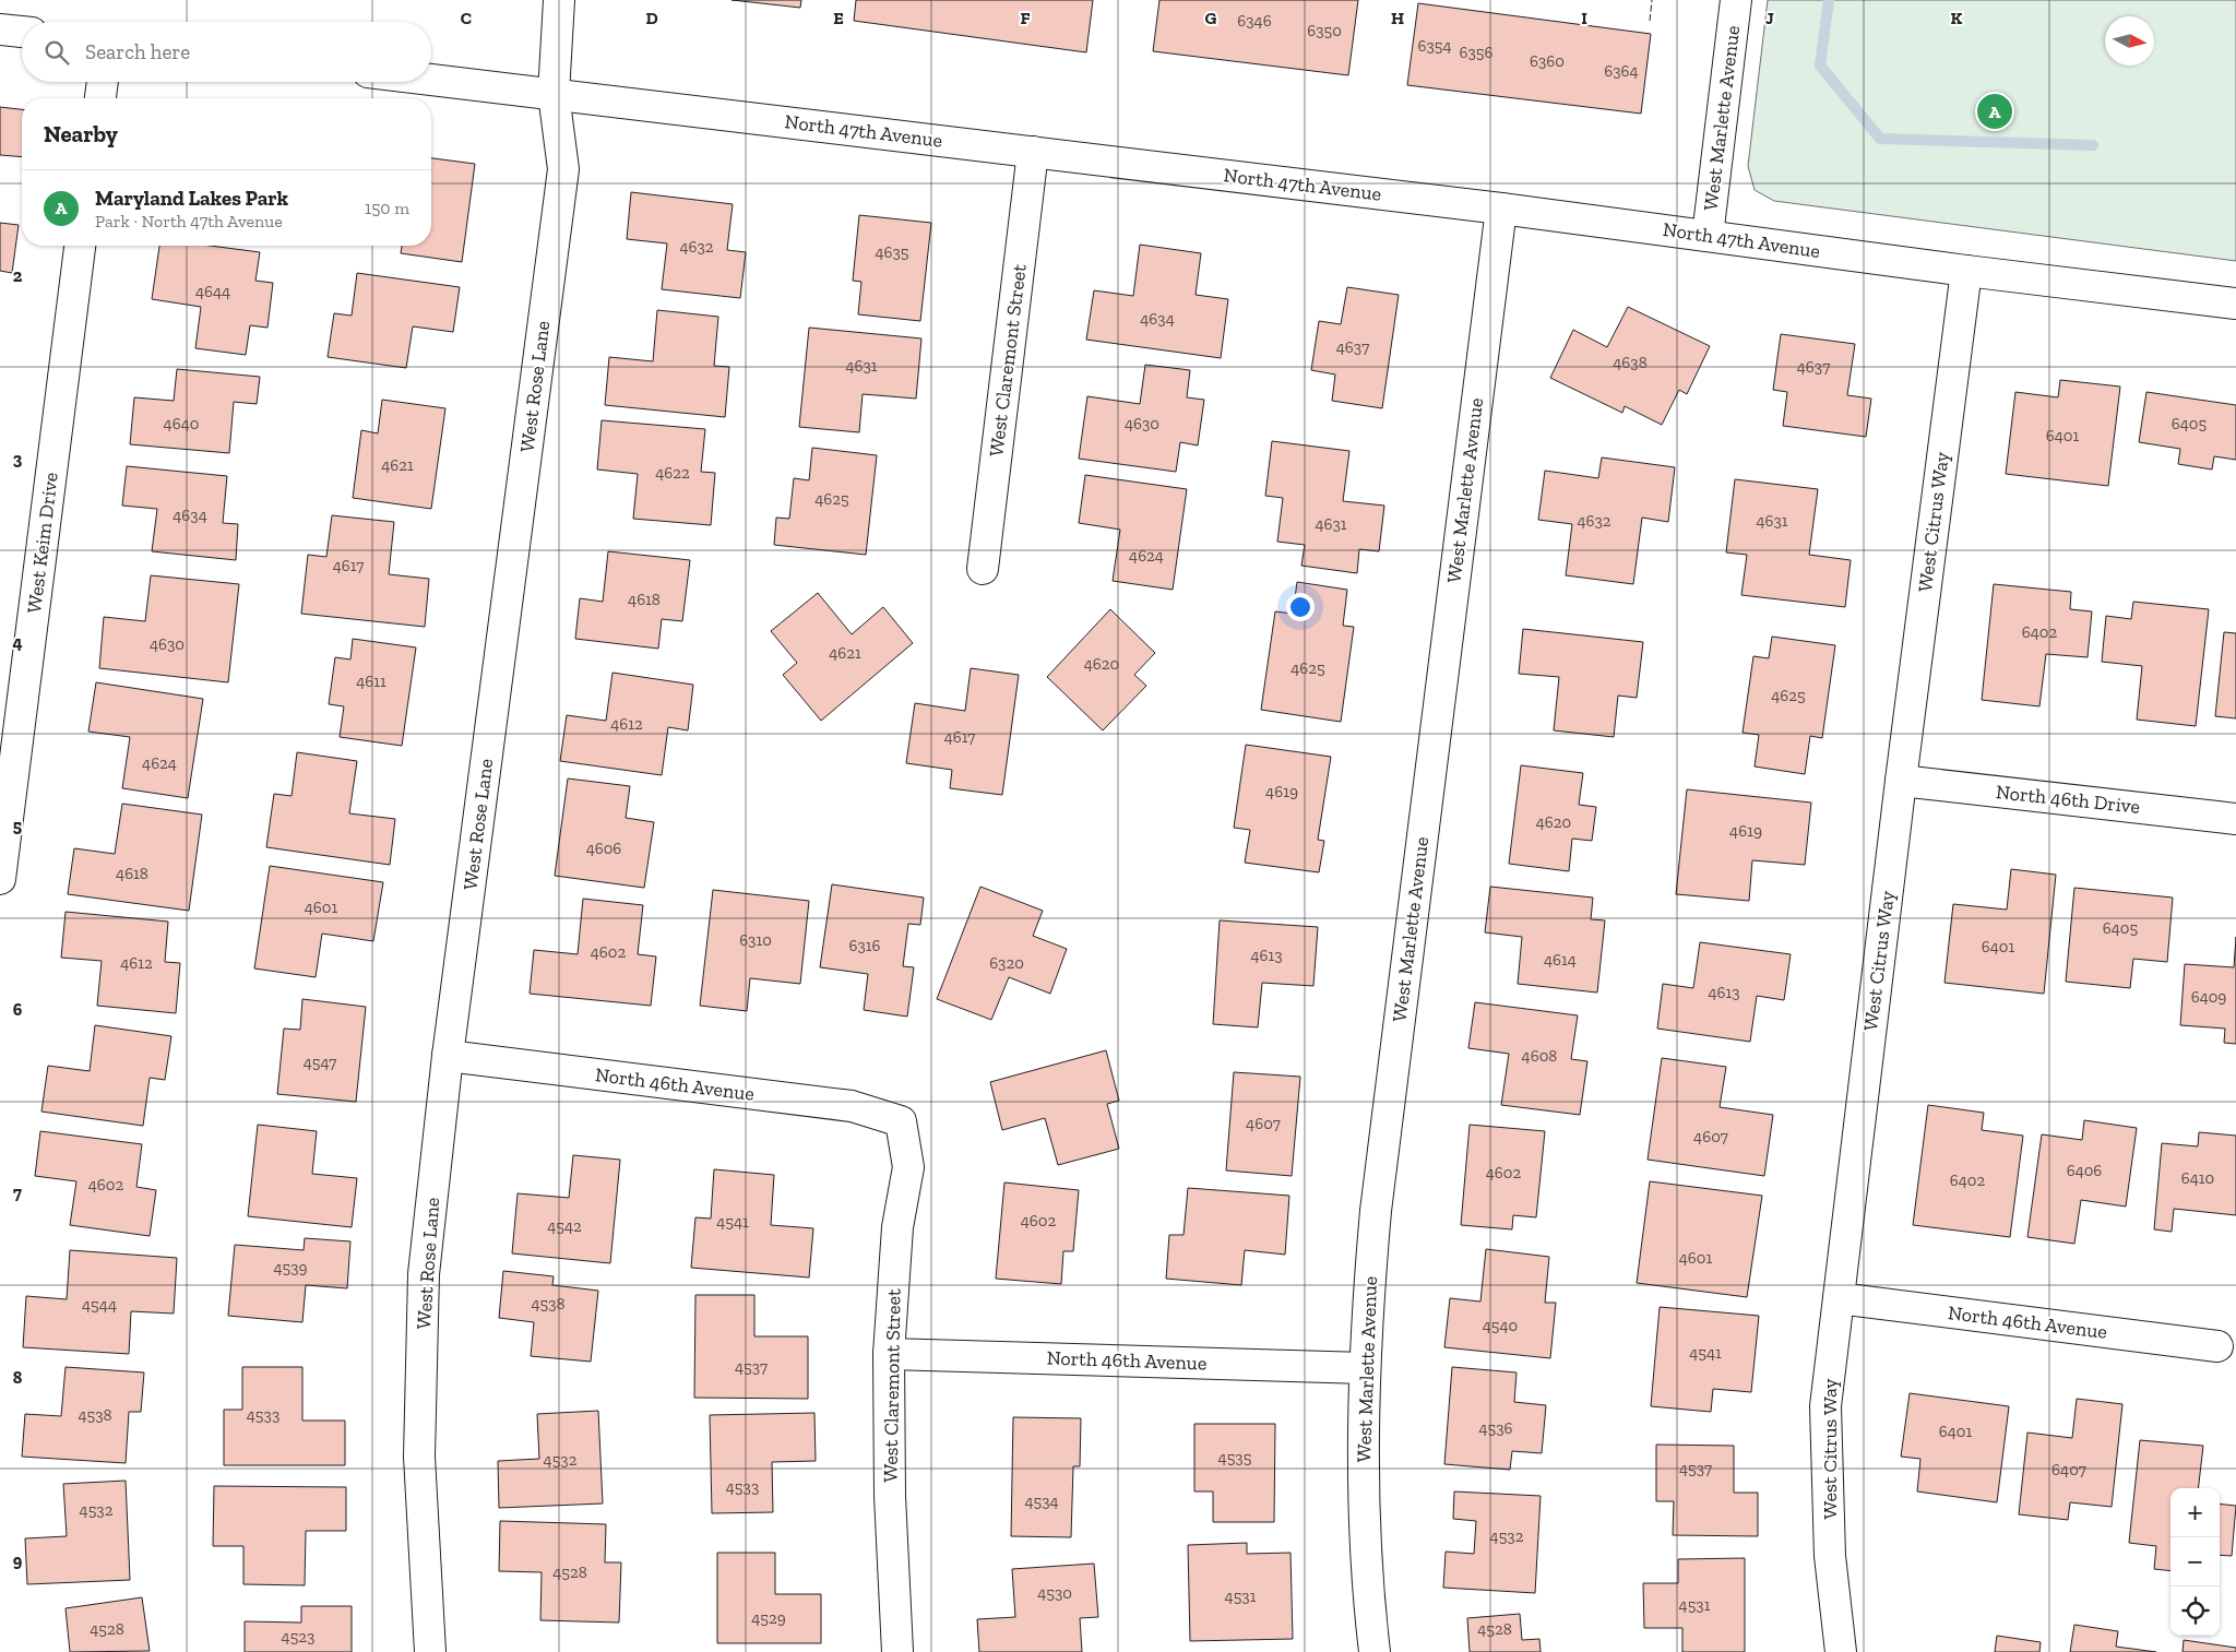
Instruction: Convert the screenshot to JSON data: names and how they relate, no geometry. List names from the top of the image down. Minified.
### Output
{"streets":{"street":["West Marlette Avenue","North 47th Avenue","West Claremont Street","West Rose Lane","West Citrus Way","West Keim Drive","North 46th Drive","North 46th Avenue"]},"crossings":[["West Marlette Avenue","North 47th Avenue"],["West Marlette Avenue","North 46th Avenue"],["North 47th Avenue","West Claremont Street"],["North 47th Avenue","West Rose Lane"],["North 47th Avenue","West Citrus Way"],["West Claremont Street","North 46th Avenue"],["West Rose Lane","North 46th Avenue"],["West Citrus Way","North 46th Drive"],["West Citrus Way","North 46th Avenue"]],"house_numbers":["6346","6350","6354","6356","6360","6364","4632","4635","4644","4634","4637","4638","4631","4637","4640","4630","6405","6401","4621","4622","4625","4634","4632","4631","4631","4624","4617","4618","6402","4630","4621","4620","4625","4611","4625","4612","4617","4624","4619","4620","4619","4606","4618","4601","6405","6310","6316","6401","4602","4613","4614","4612","6320","4613","6409","4608","4547","4607","4607","6406","4602","6410","6402","4602","4602","4541","4542","4601","4539","4538","4544","4540","4541","4537","4538","4533","4536","6401","4535","4532","4537","6407","4533","4534","4532","4532","4528","4530","4531","4531","4529","4528","4528","4523"],"north":"right","page":{"search":"Search here","pins":"A","heading":"Nearby","list":[{"mark":"A","name":"Maryland Lakes Park","note":"Park · North 47th Avenue","value":"150 m"}],"map_buttons":["+","−"]},"grid":{"columns":["C","D","E","F","G","H","I","J","K"],"rows":["2","3","4","5","6","7","8","9"]}}
